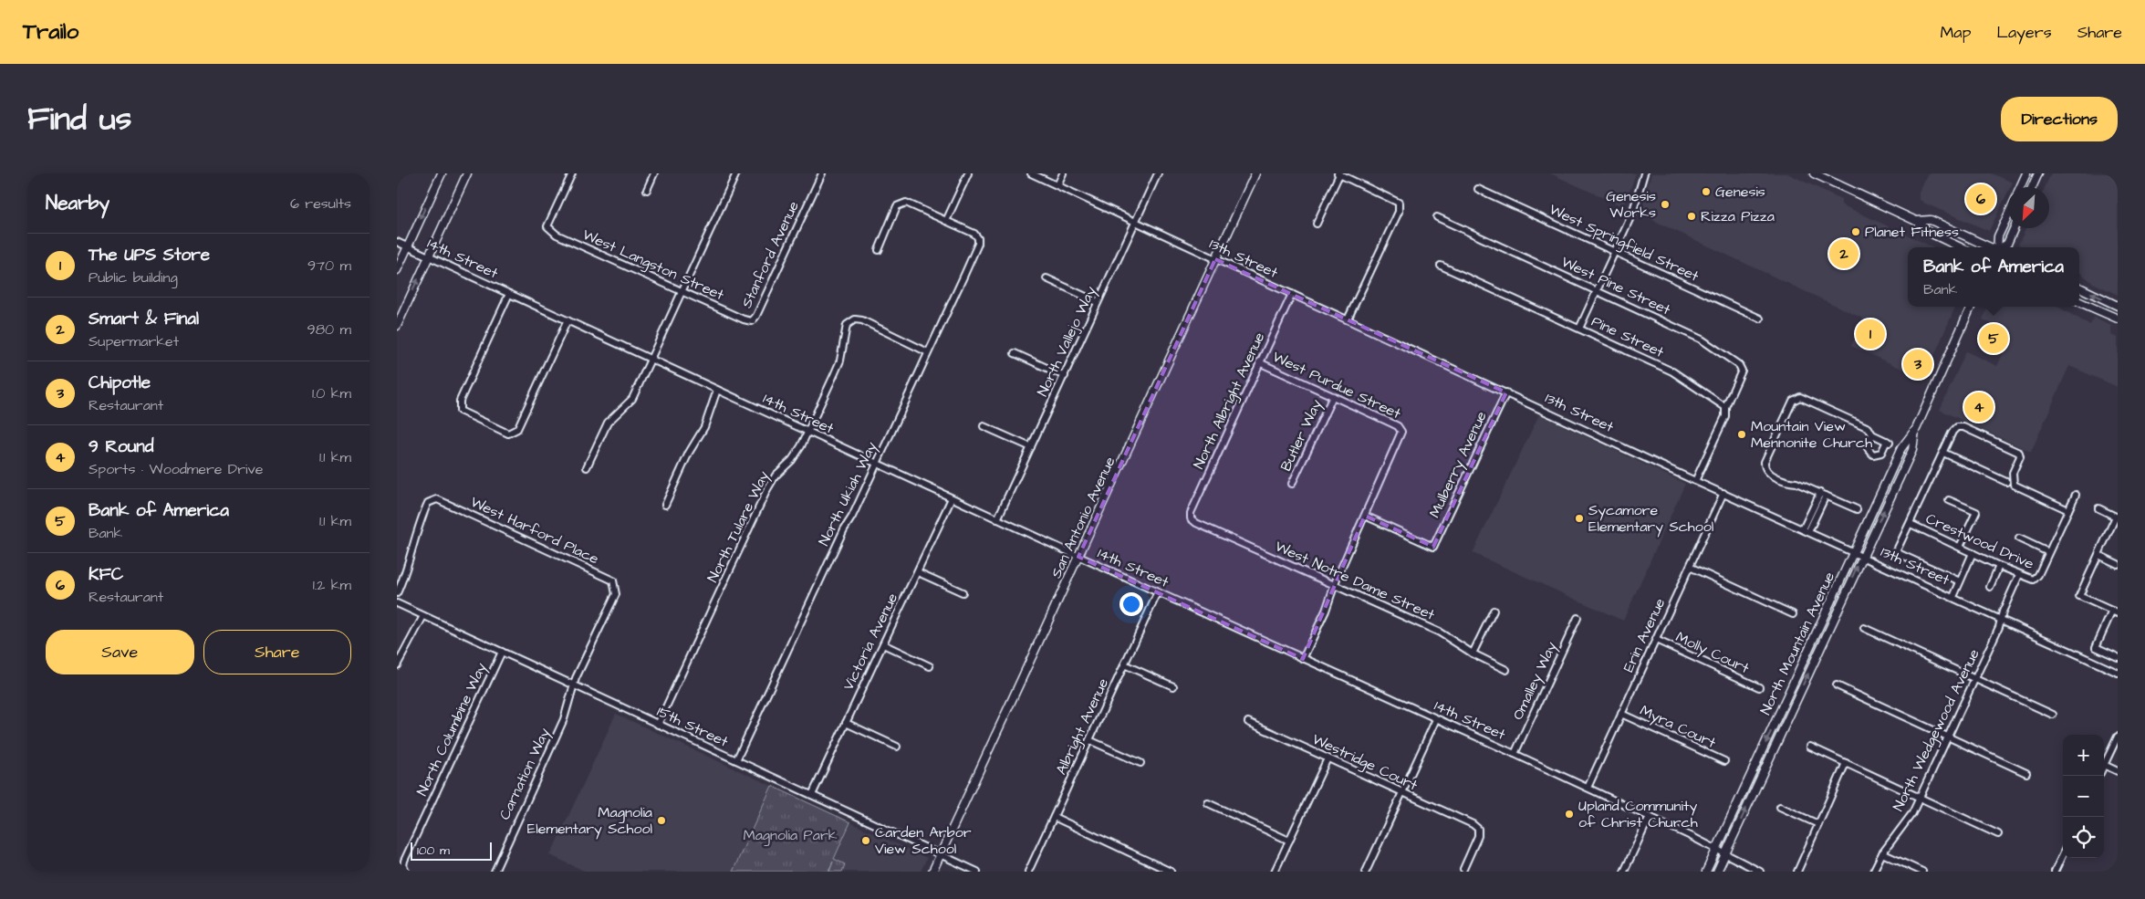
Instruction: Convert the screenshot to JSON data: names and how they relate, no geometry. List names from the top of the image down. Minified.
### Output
{"streets":{"main road":["San Antonio Avenue","North Mountain Avenue"],"street":["West Springfield Street","Stanford Avenue","14th Street","13th Street","West Langston Street","West Pine Street","Pine Street","North Vallejo Way","West Purdue Street","North Albright Avenue","Butler Way","Mulberry Avenue","North Ukiah Way","North Tulare Way","West Harford Place","Crestwood Drive","West Notre Dame Street","Erin Avenue","Victoria Avenue","Molly Court","Omalley Way","15th Street","Albright Avenue","Myra Court","North Columbine Way","North Wedgewood Avenue","Westridge Court","Carnation Way"]},"crossings":[["Stanford Avenue","West Langston Street"],["14th Street","North Vallejo Way"],["14th Street","North Ukiah Way"],["14th Street","San Antonio Avenue"],["14th Street","North Tulare Way"],["14th Street","Erin Avenue"],["14th Street","Victoria Avenue"],["14th Street","North Mountain Avenue"],["14th Street","Omalley Way"],["14th Street","Albright Avenue"],["13th Street","North Vallejo Way"],["13th Street","North Albright Avenue"],["13th Street","Mulberry Avenue"],["13th Street","San Antonio Avenue"],["13th Street","Erin Avenue"],["13th Street","North Mountain Avenue"],["13th Street","North Wedgewood Avenue"],["West Pine Street","Pine Street"],["West Purdue Street","North Albright Avenue"],["West Purdue Street","Butler Way"],["West Purdue Street","Mulberry Avenue"],["North Albright Avenue","West Notre Dame Street"],["North Ukiah Way","North Tulare Way"],["North Ukiah Way","15th Street"],["San Antonio Avenue","15th Street"],["North Tulare Way","15th Street"],["West Harford Place","15th Street"],["West Harford Place","Carnation Way"],["Crestwood Drive","North Wedgewood Avenue"],["Erin Avenue","Molly Court"],["Erin Avenue","Myra Court"],["Victoria Avenue","15th Street"],["15th Street","North Columbine Way"],["15th Street","Carnation Way"]],"parks":["Magnolia Park"],"places":["Genesis","Genesis Works","Rizza Pizza","Planet Fitness","Mountain View Mennonite Church","Sycamore Elementary School","Upland Community of Christ Church","Magnolia Elementary School","Carden Arbor View School"],"scale_bar":"100 m","north":"bottom left","page":{"header":"Trailo","nav":["Map","Layers","Share"],"title":"Find us","buttons":["Directions",["Save","Share"]],"heading":["Nearby","6 results"],"pins":["6","2","1","5","3","4"],"list":[{"mark":"1","name":"The UPS Store","note":"Public building","value":"970 m"},{"mark":"2","name":"Smart & Final","note":"Supermarket","value":"980 m"},{"mark":"3","name":"Chipotle","note":"Restaurant","value":"1.0 km"},{"mark":"4","name":"9 Round","note":"Sports · Woodmere Drive","value":"1.1 km"},{"mark":"5","name":"Bank of America","note":"Bank","value":"1.1 km"},{"mark":"6","name":"KFC","note":"Restaurant","value":"1.2 km"}],"popup":["Bank of America","Bank"],"map_buttons":["+","−"],"scale":"100 m"}}
